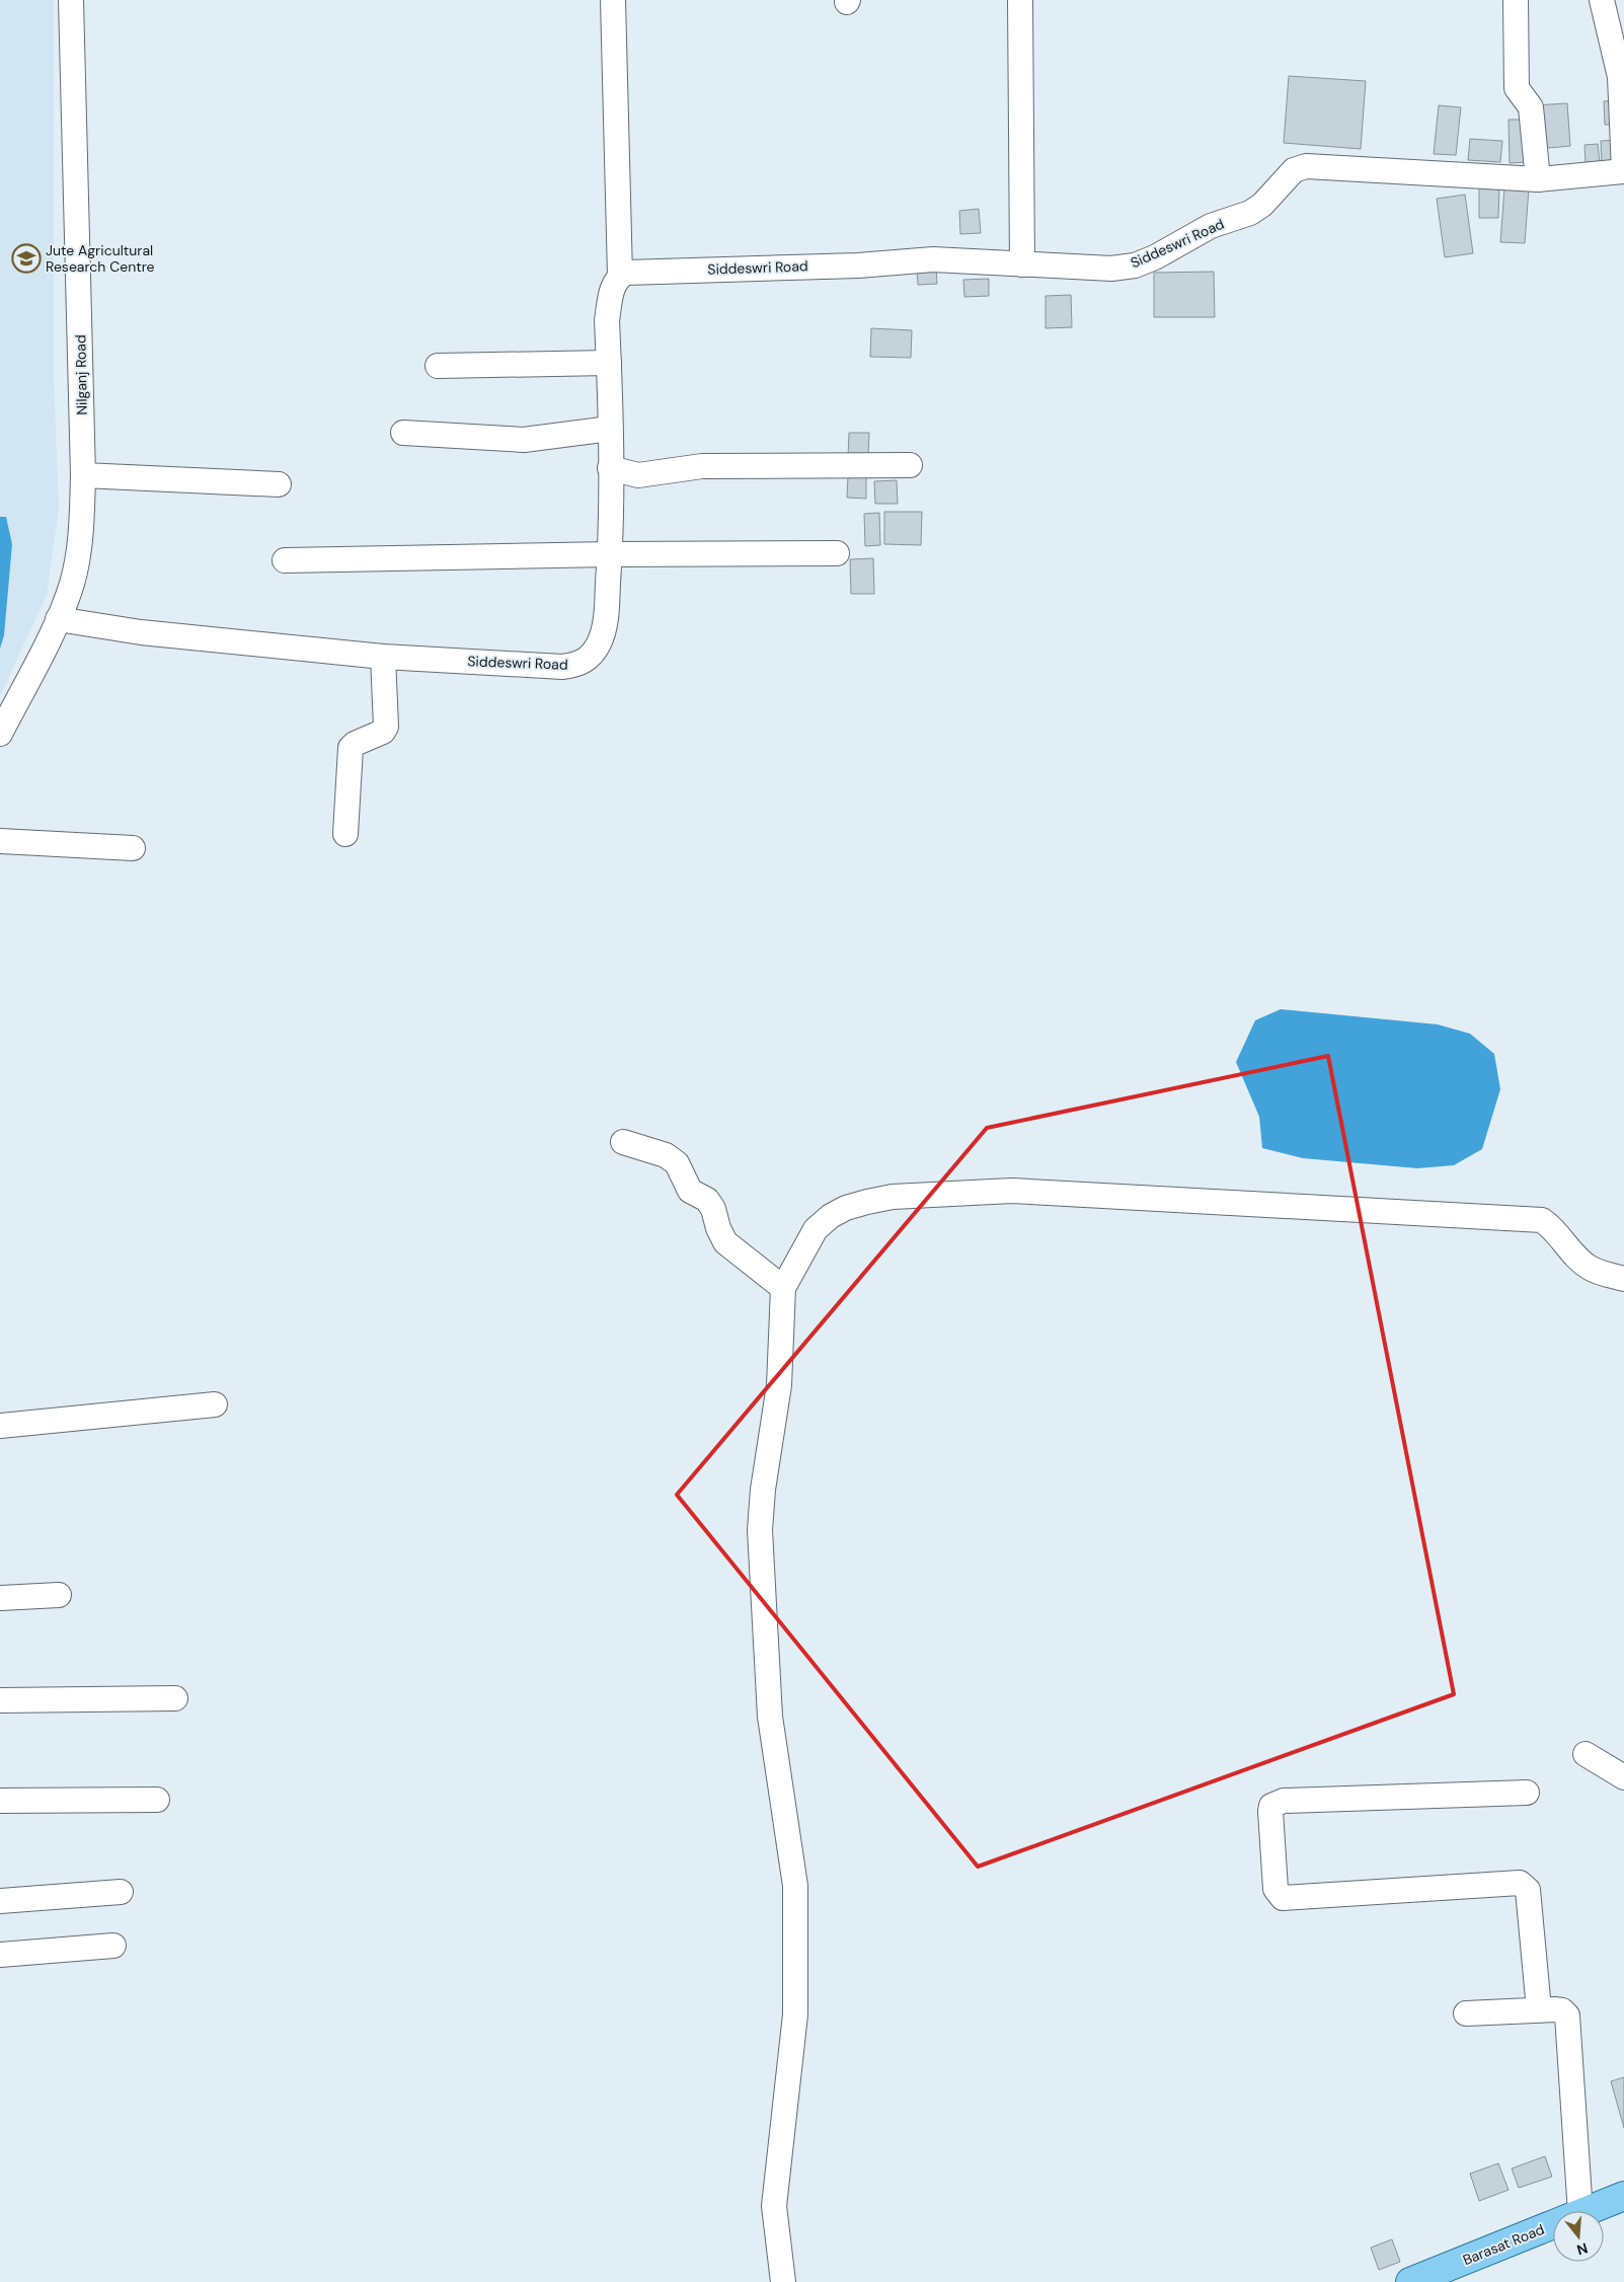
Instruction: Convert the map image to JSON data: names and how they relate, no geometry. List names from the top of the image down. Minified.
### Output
{"streets":{"main road":["Barasat Road"],"street":["Siddeswri Road","Nilganj Road"]},"crossings":[["Siddeswri Road","Nilganj Road"]],"places":{"school or university":["Jute Agricultural Research Centre"]},"north":"bottom"}
